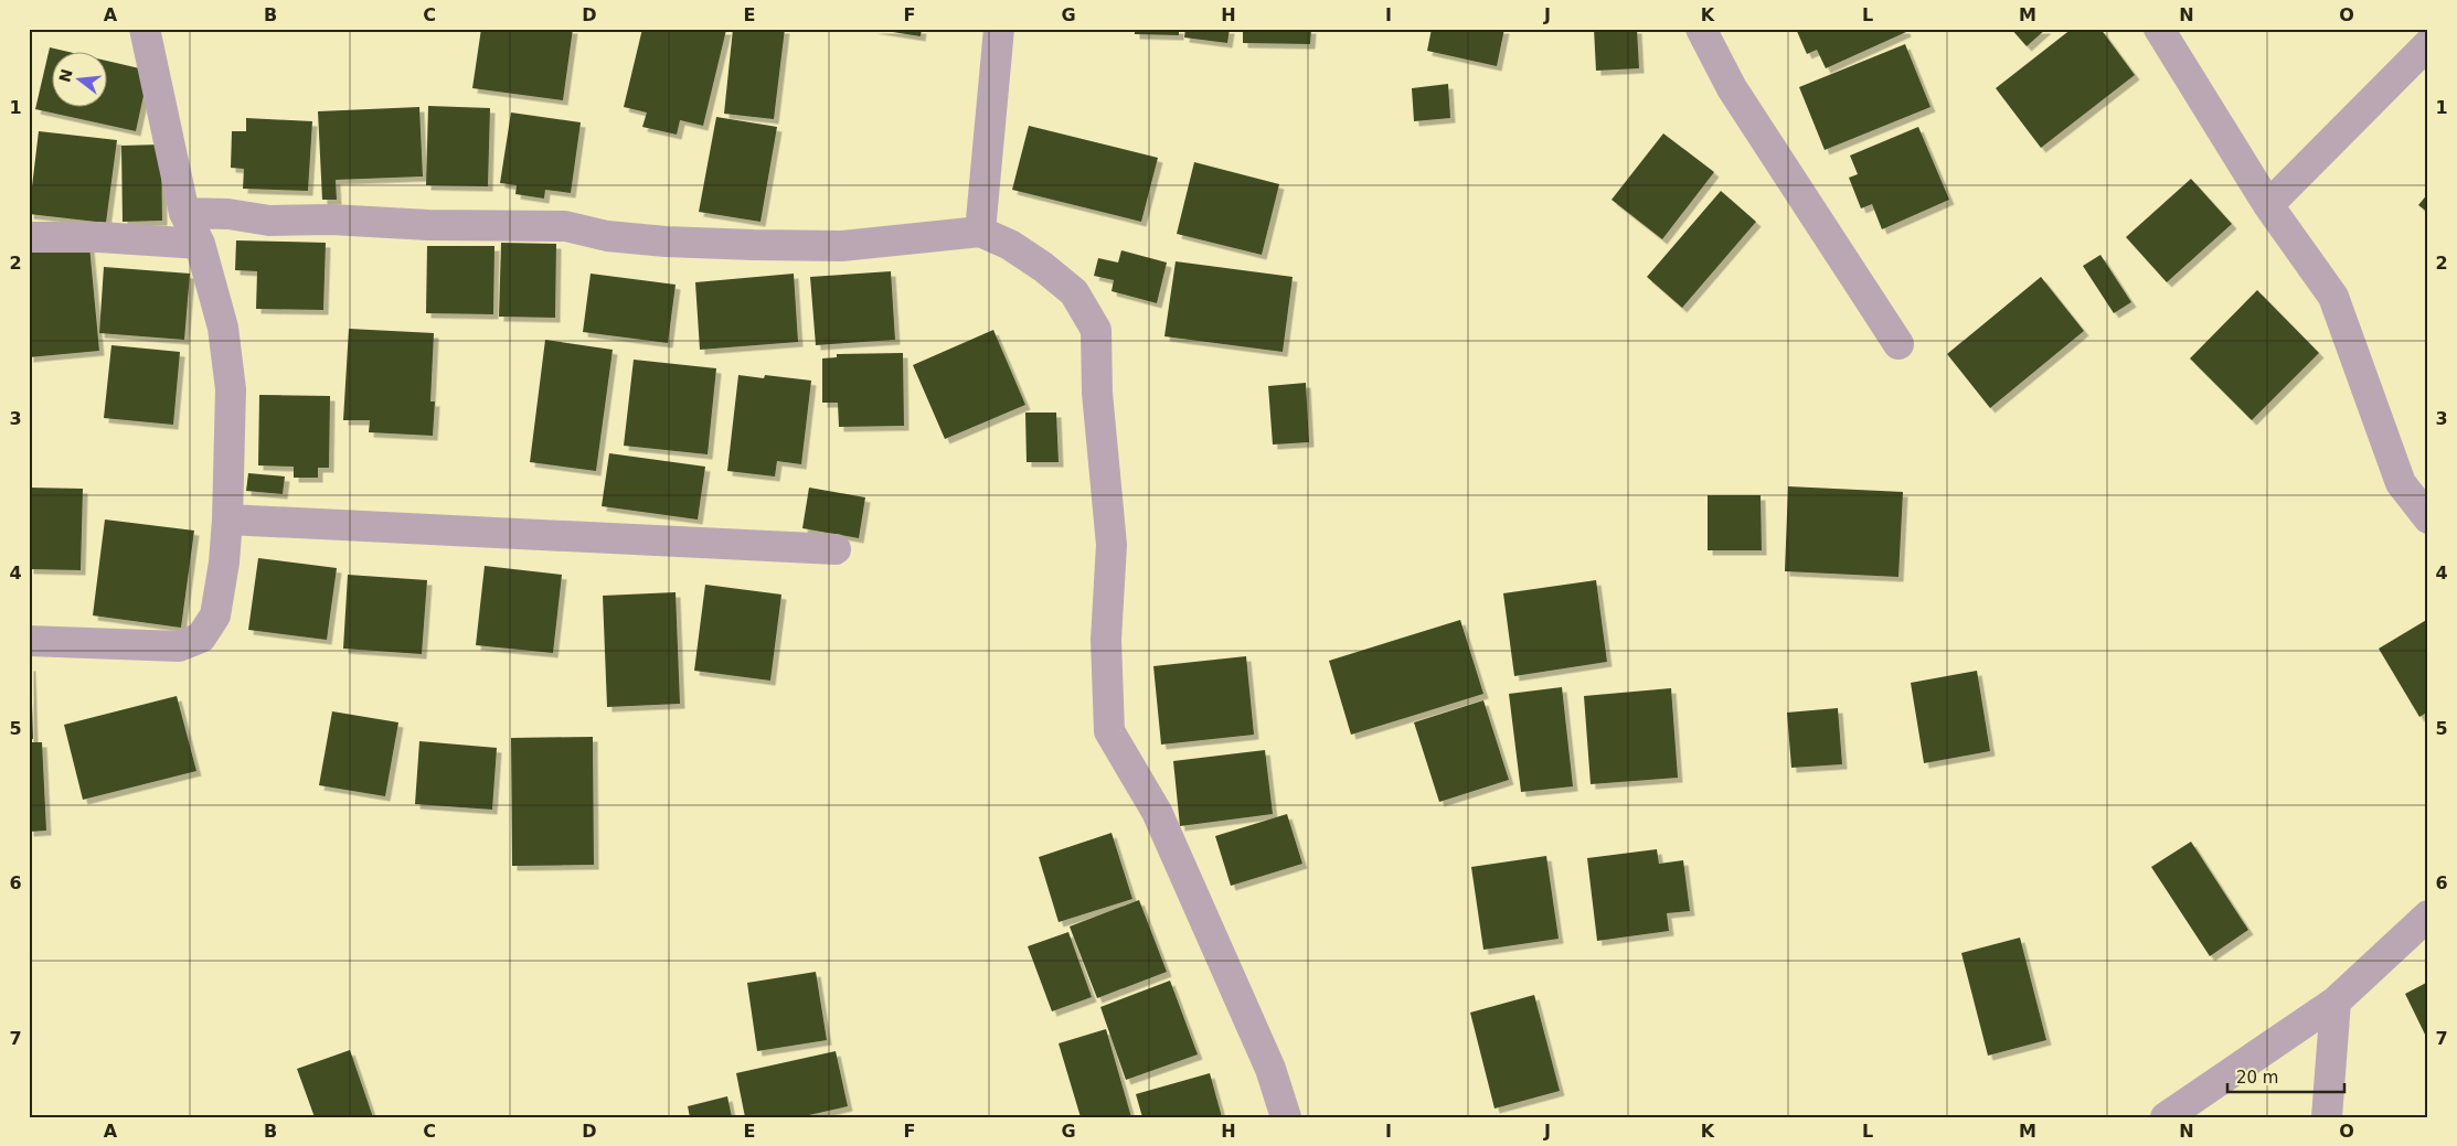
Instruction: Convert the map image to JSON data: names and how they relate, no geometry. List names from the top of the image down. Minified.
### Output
{"scale_bar":"20 m","north":"left","grid":{"columns":["A","B","C","D","E","F","G","H","I","J","K","L","M","N","O"],"rows":["1","2","3","4","5","6","7"]}}
